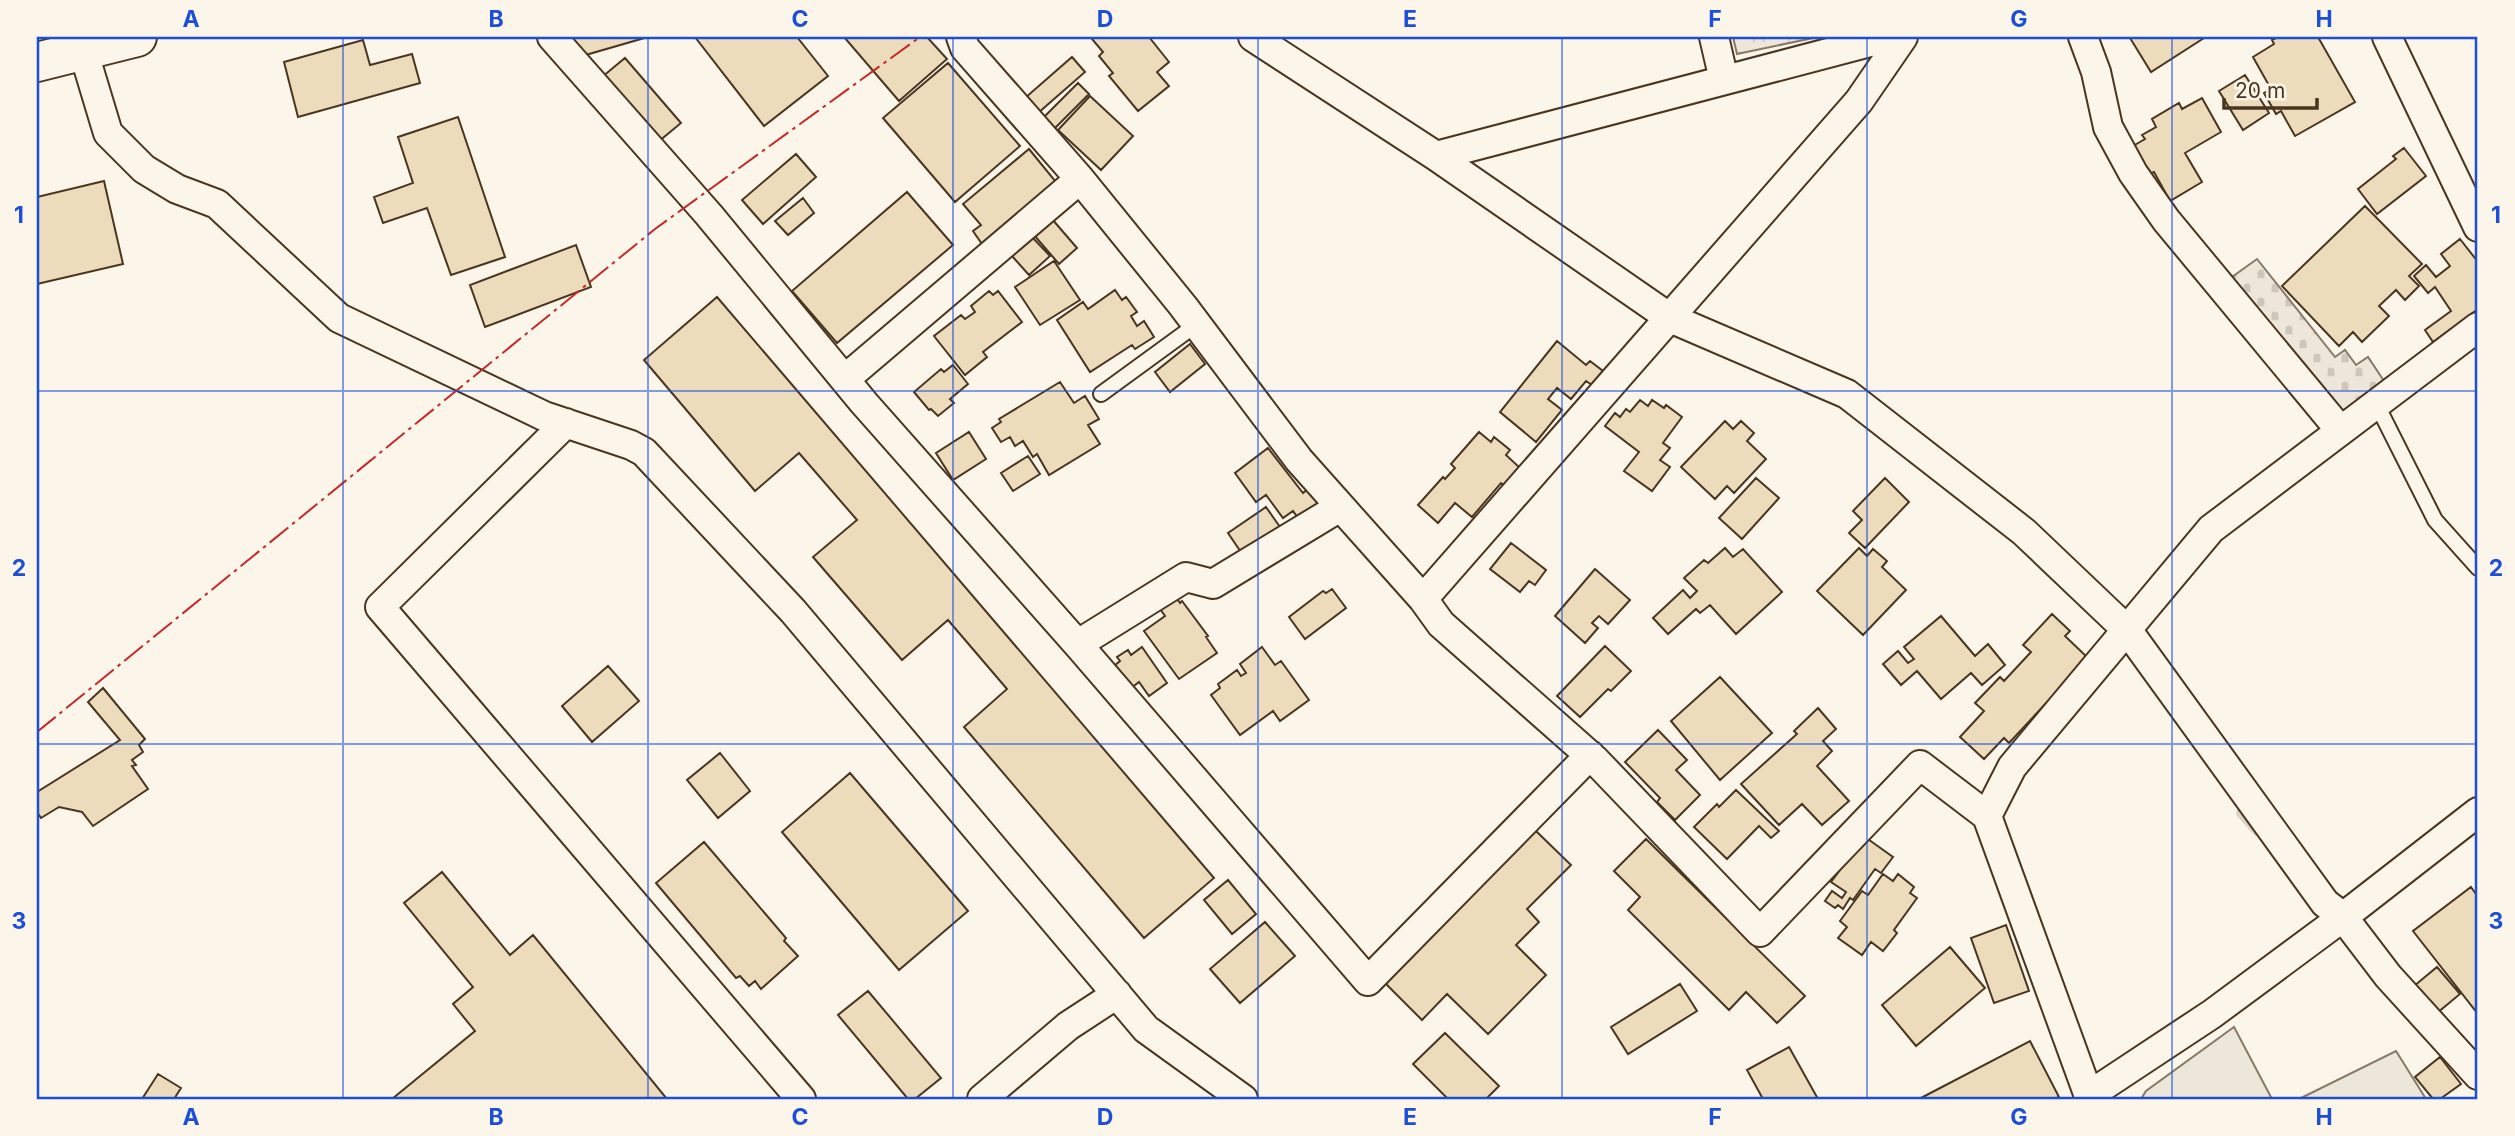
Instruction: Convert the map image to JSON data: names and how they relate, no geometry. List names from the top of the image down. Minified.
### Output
{"scale_bar":"20 m","grid":{"columns":["A","B","C","D","E","F","G","H"],"rows":["1","2","3"]}}
